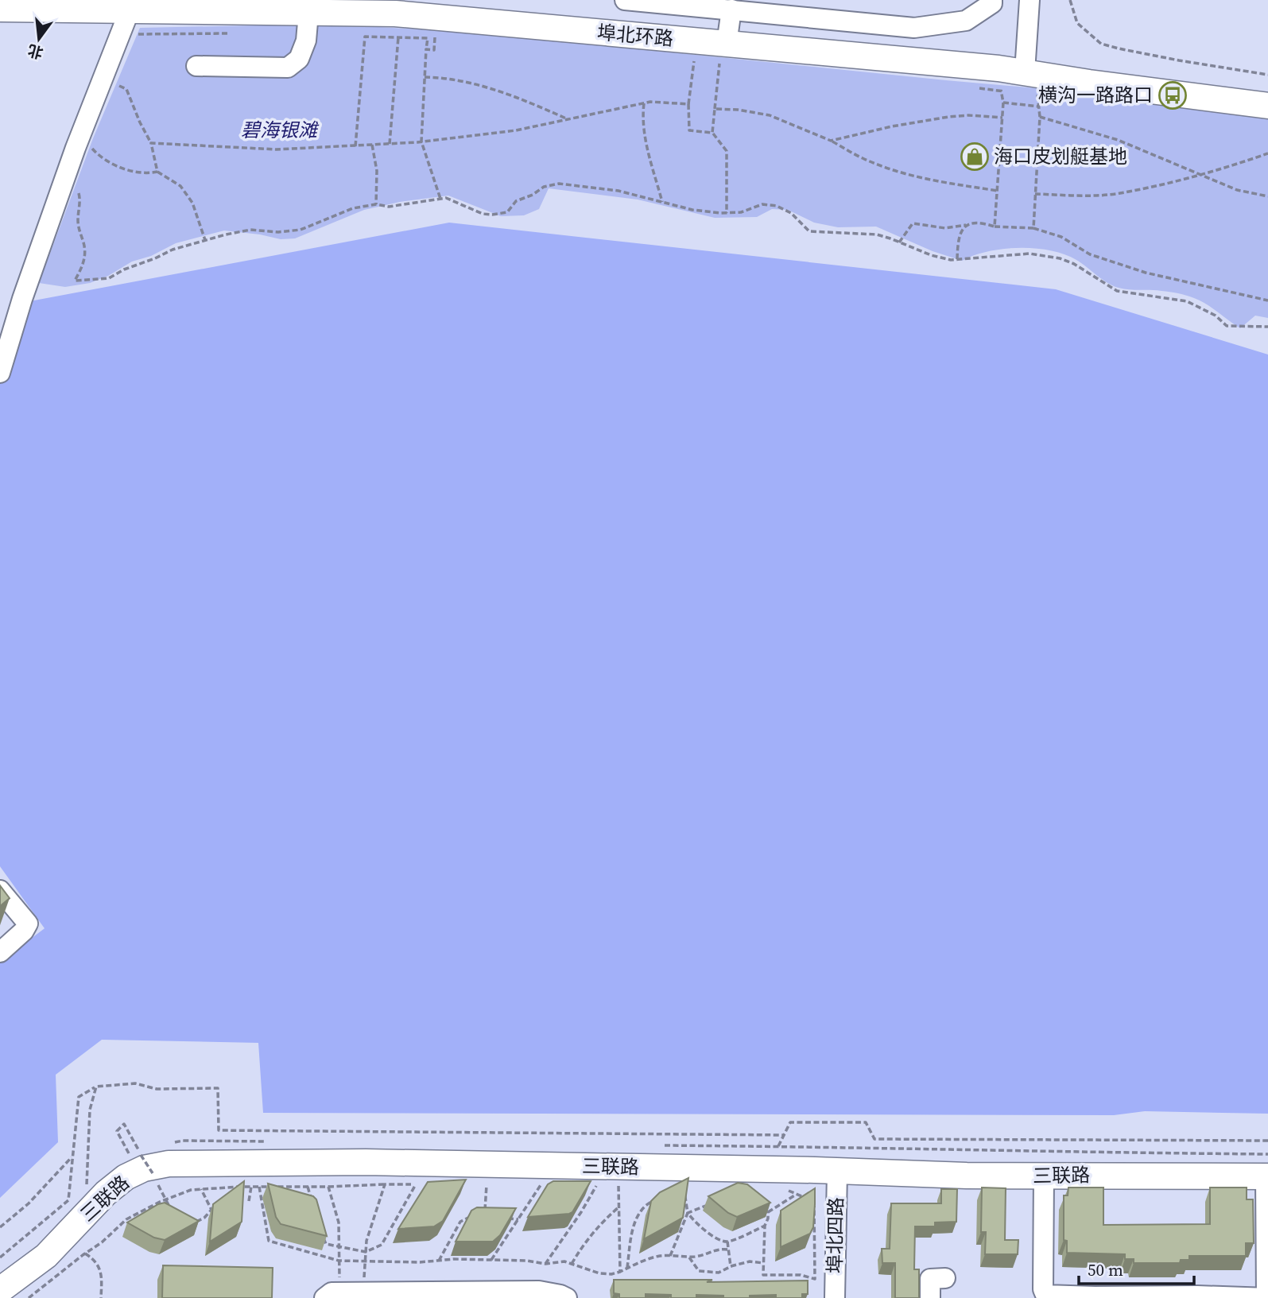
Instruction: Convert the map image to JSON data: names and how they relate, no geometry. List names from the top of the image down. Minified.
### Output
{"streets":{"main road":["埠北环路","三联路"],"street":["埠北四路"]},"crossings":[["三联路","埠北四路"]],"parks":["碧海银滩"],"places":{"bus stop":["横沟一路路口"],"shop":["海口皮划艇基地"]},"scale_bar":"50 m","north":"bottom"}
